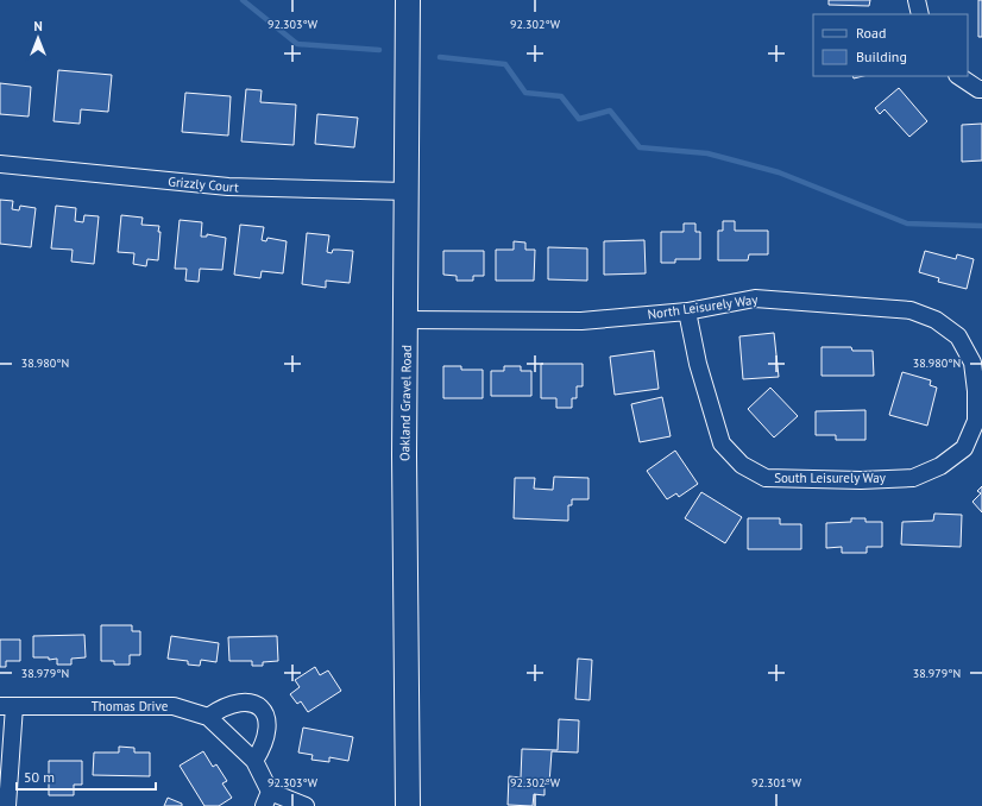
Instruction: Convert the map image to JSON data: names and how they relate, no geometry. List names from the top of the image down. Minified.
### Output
{"streets":{"street":["Grizzly Court","North Leisurely Way","Oakland Gravel Road","South Leisurely Way","Thomas Drive"]},"crossings":[["Grizzly Court","Oakland Gravel Road"],["North Leisurely Way","Oakland Gravel Road"],["North Leisurely Way","South Leisurely Way"]],"legend":["Road","Building"],"scale_bar":"50 m","north":"top","coordinates":["92.303°W","92.302°W","38.980°N","38.979°N","92.301°W"]}
